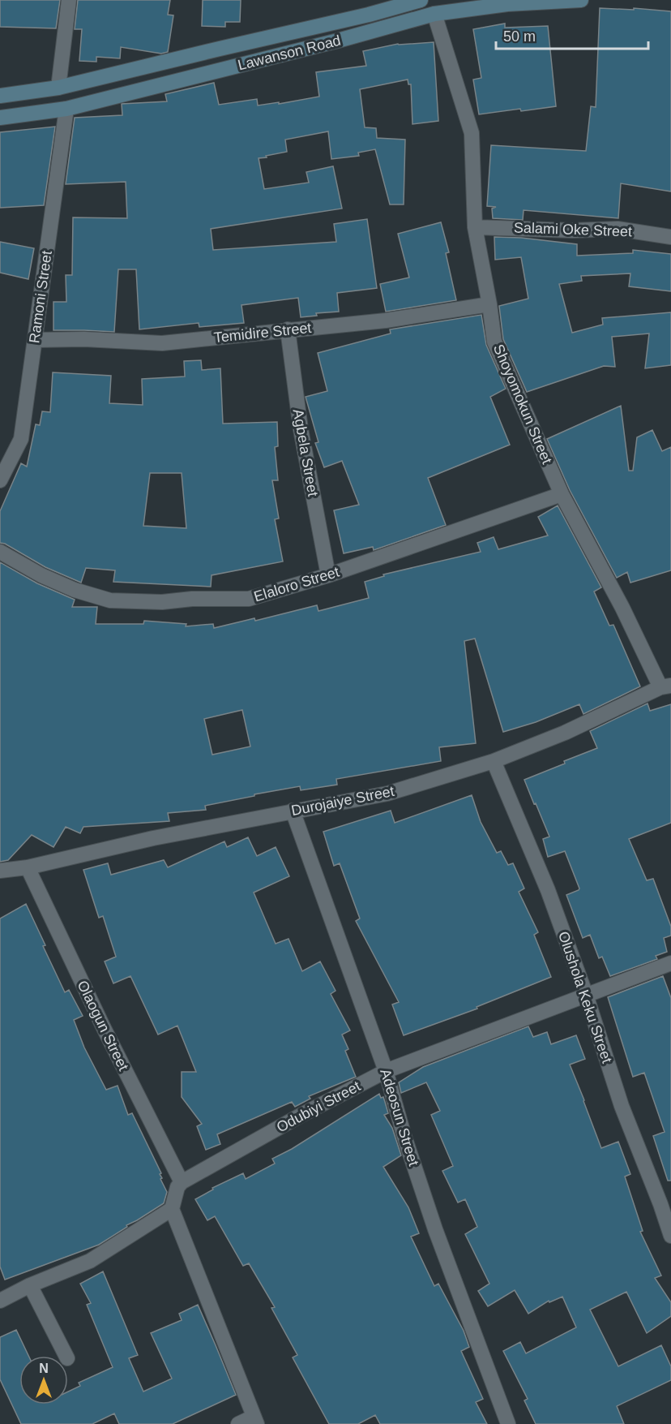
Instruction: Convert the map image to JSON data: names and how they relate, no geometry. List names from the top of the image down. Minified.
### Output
{"streets":{"main road":["Lawanson Road"],"street":["Salami Oke Street","Ramoni Street","Temidire Street","Shoyomokun Street","Agbela Street","Elaloro Street","Durojaiye Street","Olushola Keku Street","Olaogun Street","Odubiyi Street","Adeosun Street"]},"crossings":[["Lawanson Road","Ramoni Street"],["Lawanson Road","Shoyomokun Street"],["Salami Oke Street","Shoyomokun Street"],["Ramoni Street","Temidire Street"],["Temidire Street","Shoyomokun Street"],["Temidire Street","Agbela Street"],["Shoyomokun Street","Elaloro Street"],["Shoyomokun Street","Durojaiye Street"],["Agbela Street","Elaloro Street"],["Durojaiye Street","Olushola Keku Street"],["Durojaiye Street","Olaogun Street"],["Durojaiye Street","Adeosun Street"],["Olushola Keku Street","Odubiyi Street"],["Olaogun Street","Odubiyi Street"],["Odubiyi Street","Adeosun Street"]],"scale_bar":"50 m","north":"top"}
